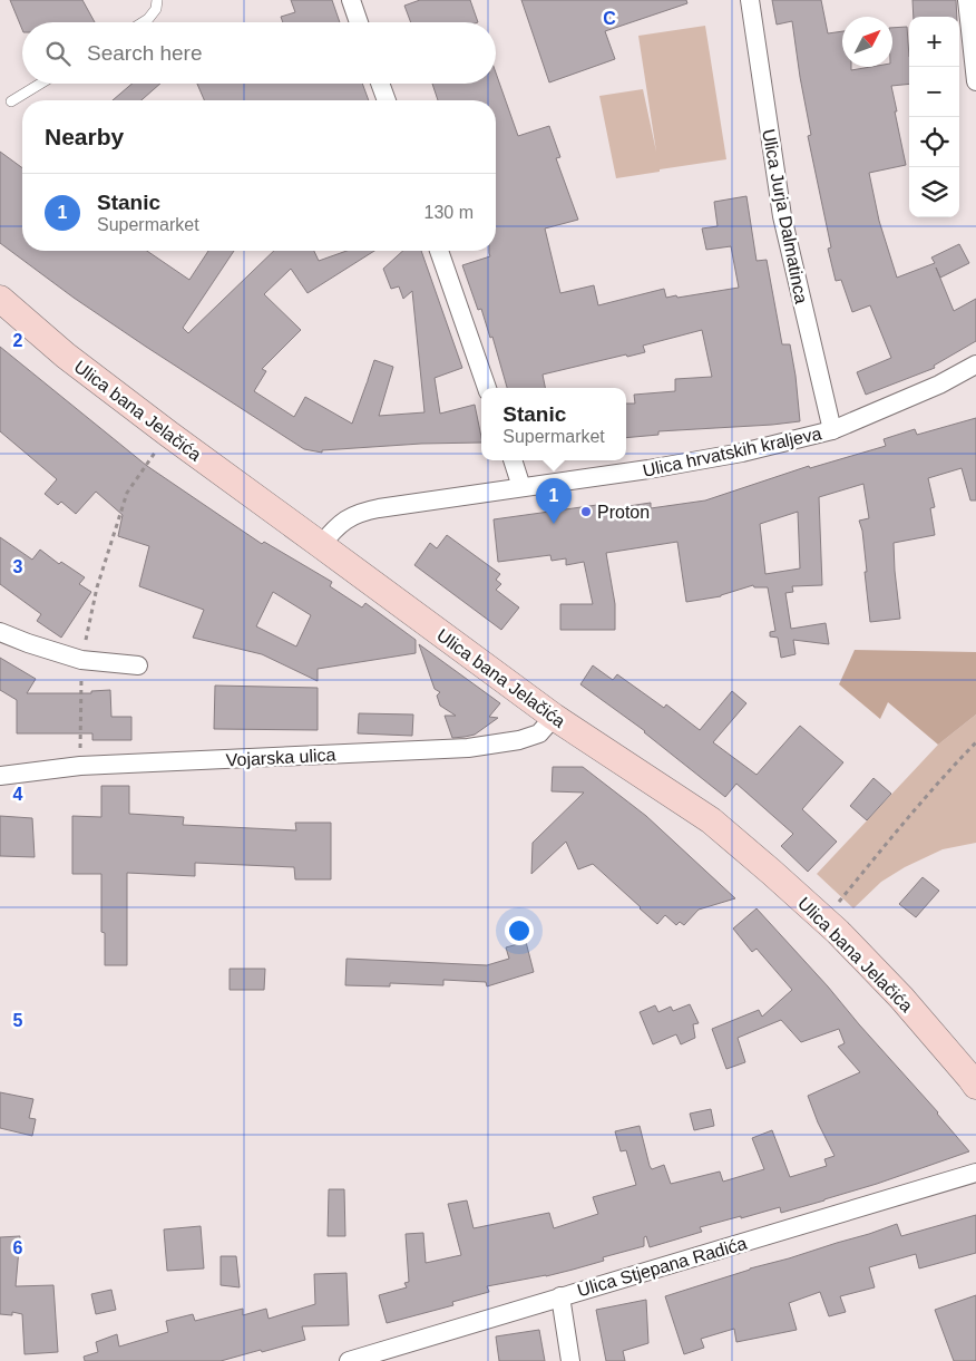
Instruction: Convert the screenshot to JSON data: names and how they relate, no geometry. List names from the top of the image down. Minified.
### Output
{"streets":{"main road":["Ulica bana Jelačića"],"street":["Ulica Jurja Dalmatinca","Ulica hrvatskih kraljeva","Vojarska ulica","Ulica Stjepana Radića"]},"crossings":[["Ulica Jurja Dalmatinca","Ulica hrvatskih kraljeva"],["Ulica bana Jelačića","Ulica hrvatskih kraljeva"],["Ulica bana Jelačića","Vojarska ulica"]],"places":["Proton"],"north":"top right","page":{"map_buttons":["+","−"],"search":"Search here","heading":"Nearby","list":[{"mark":"1","name":"Stanic","note":"Supermarket","value":"130 m"}],"popup":["Stanic","Supermarket"],"pins":"1"},"grid":{"columns":["C"],"rows":["2","3","4","5","6"]}}
